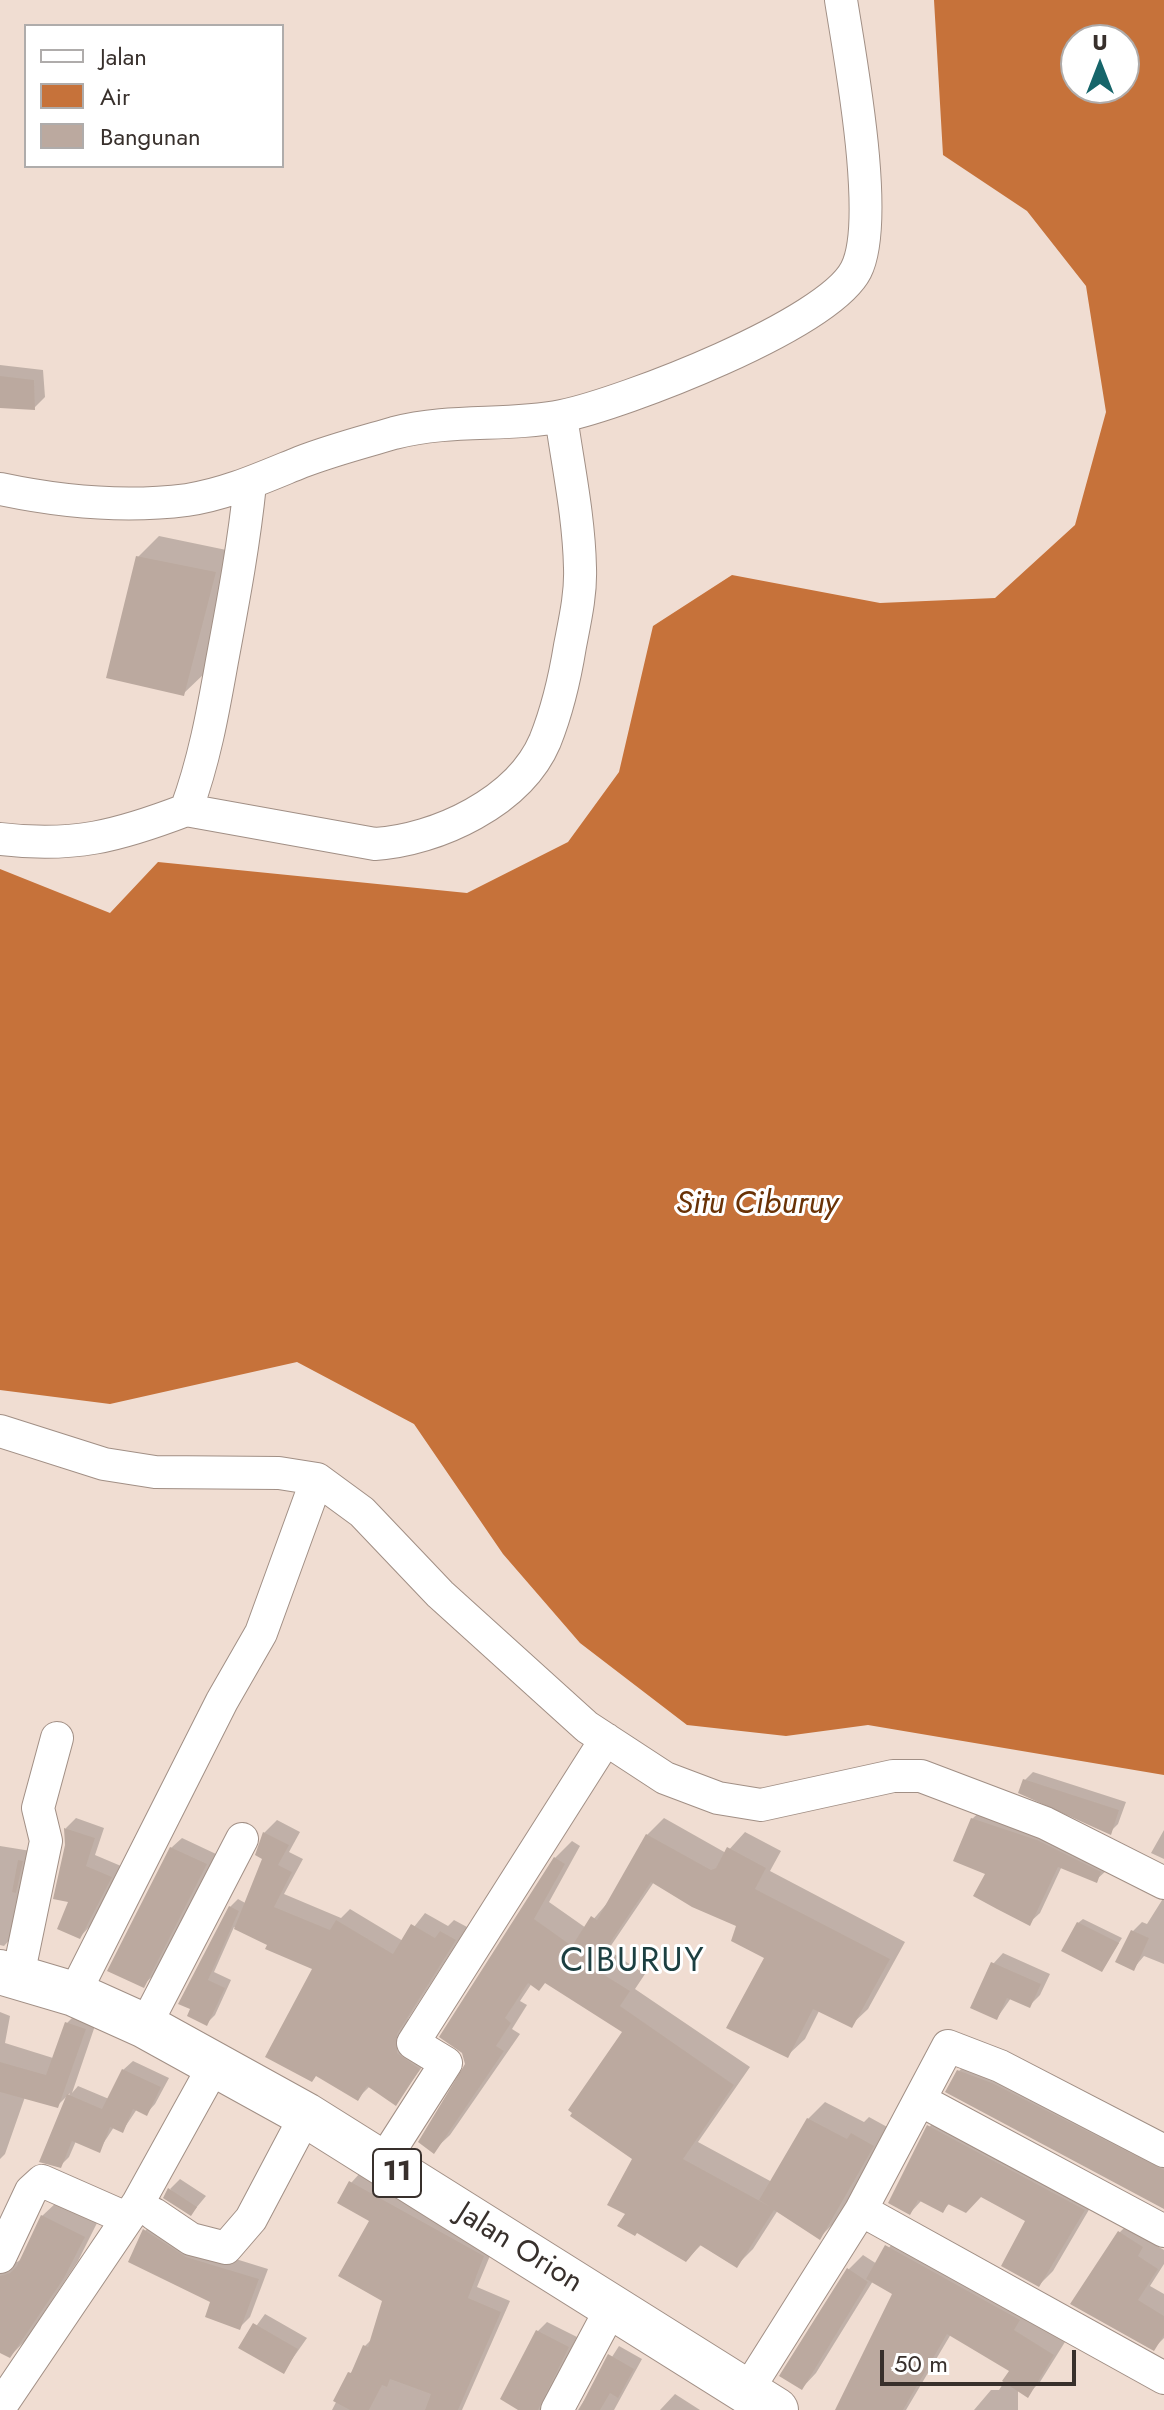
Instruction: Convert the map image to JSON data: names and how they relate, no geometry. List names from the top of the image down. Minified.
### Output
{"streets":{"highway":["11","Jalan Orion"]},"districts":["CIBURUY"],"water":["Situ Ciburuy"],"legend":["Jalan","Air","Bangunan"],"scale_bar":"50 m","north":"top"}
